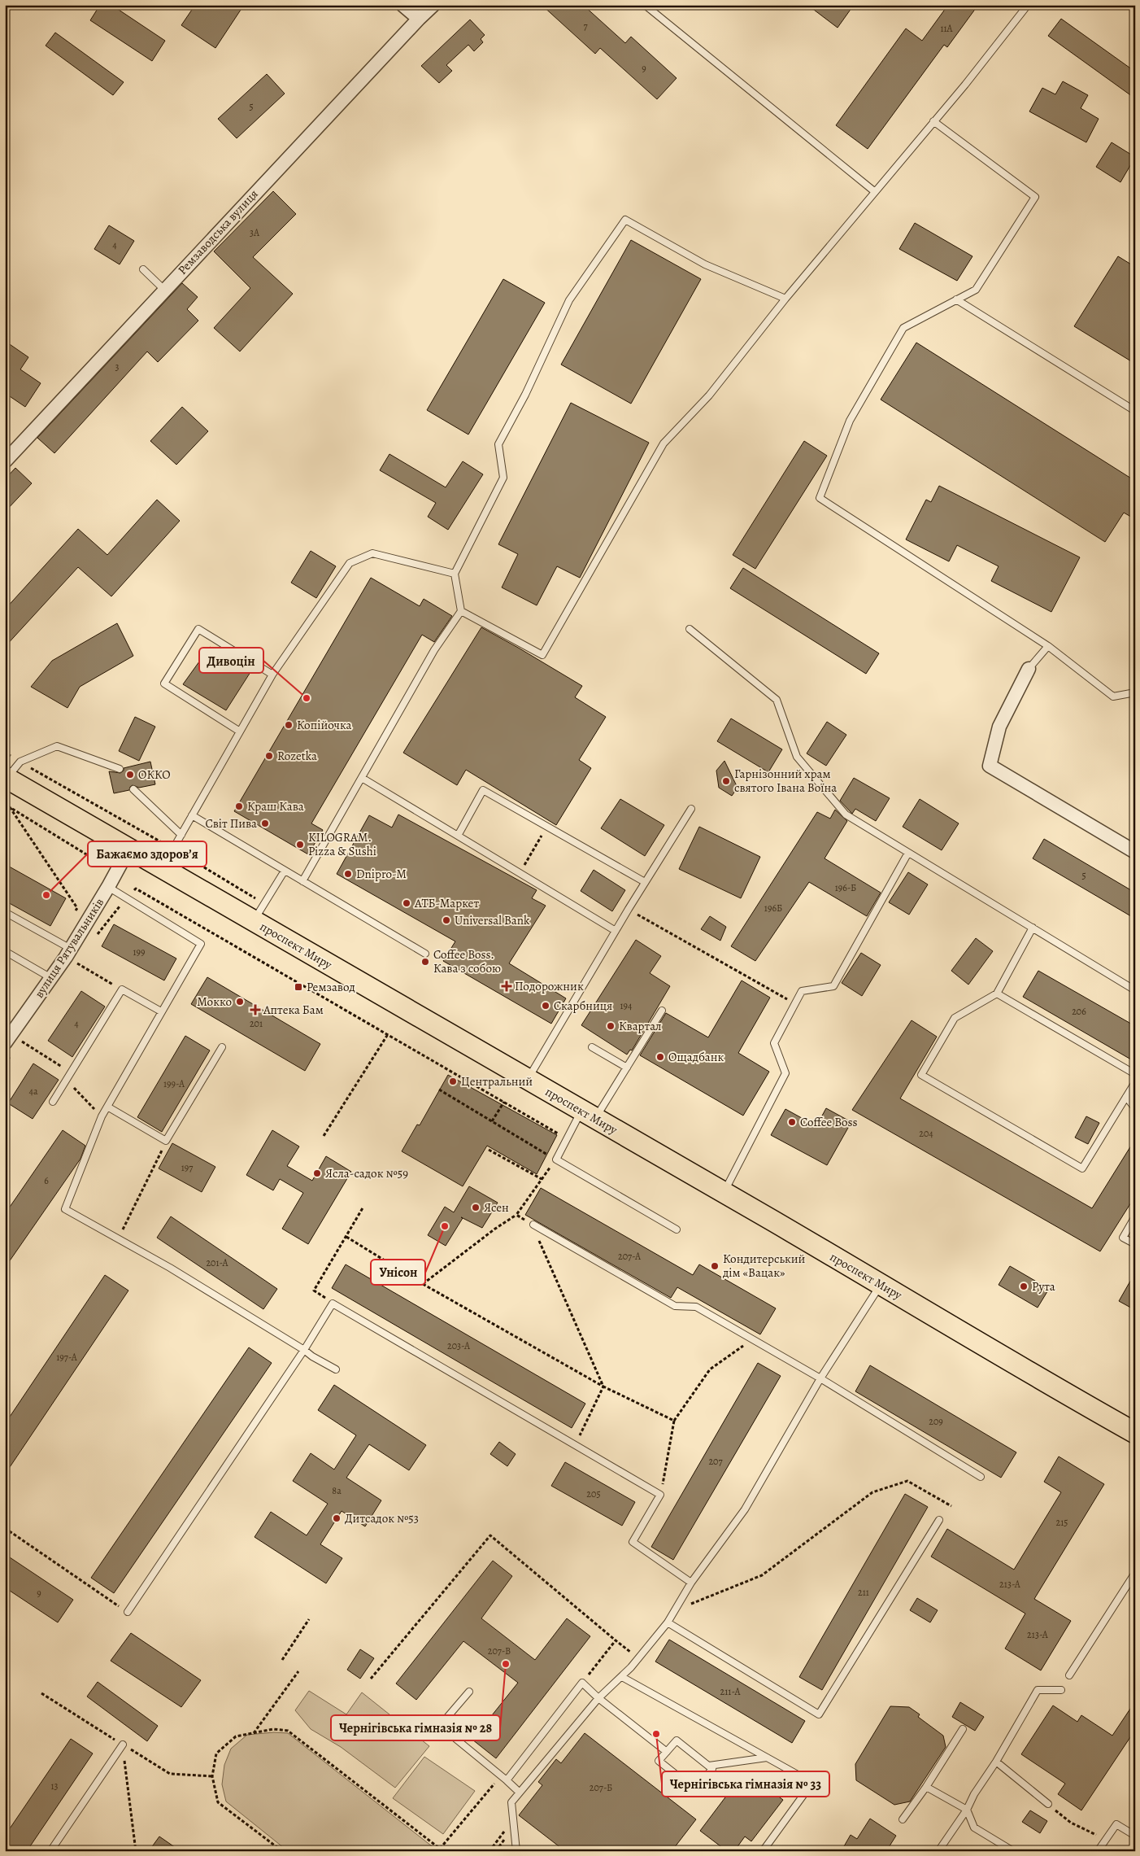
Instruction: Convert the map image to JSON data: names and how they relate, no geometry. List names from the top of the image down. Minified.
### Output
{"streets":{"main road":["проспект Миру"],"street":["Ремзаводська вулиця","вулиця Рятувальників"]},"crossings":[["проспект Миру","вулиця Рятувальників"]],"places":{"other":["Дивоцін","Копійочка","Rozetka","ОККО","Гарнізонний храм святого Івана Воїна","Краш Кава","Світ Пива","KILOGRAM. Pizza & Sushi","Dnipro-M","Бажаємо здоров’я","АТБ-Маркет","Universal Bank","Coffee Boss. Кава з собою","Мокко","Скарбниця","Квартал","Ощадбанк","Центральний","Coffee Boss","Ясла-садок №59","Ясен","Унісон","Кондитерський дім «Вацак»","Рута","Дитсадок №53","Чернігівська гімназія № 28","Чернігівська гімназія № 33"],"health":["Подорожник","Аптека Бам"],"transit":["Ремзавод"]},"house_numbers":["7","11А","9","5","3А","4","3","5","196-Б","196Б","199","194","206","4","201","199-А","4а","204","197","6","207-А","201-А","203-А","197-А","209","207","8а","205","215","213-А","211","9","213-А","207-В","211-А","13","207-Б"]}
